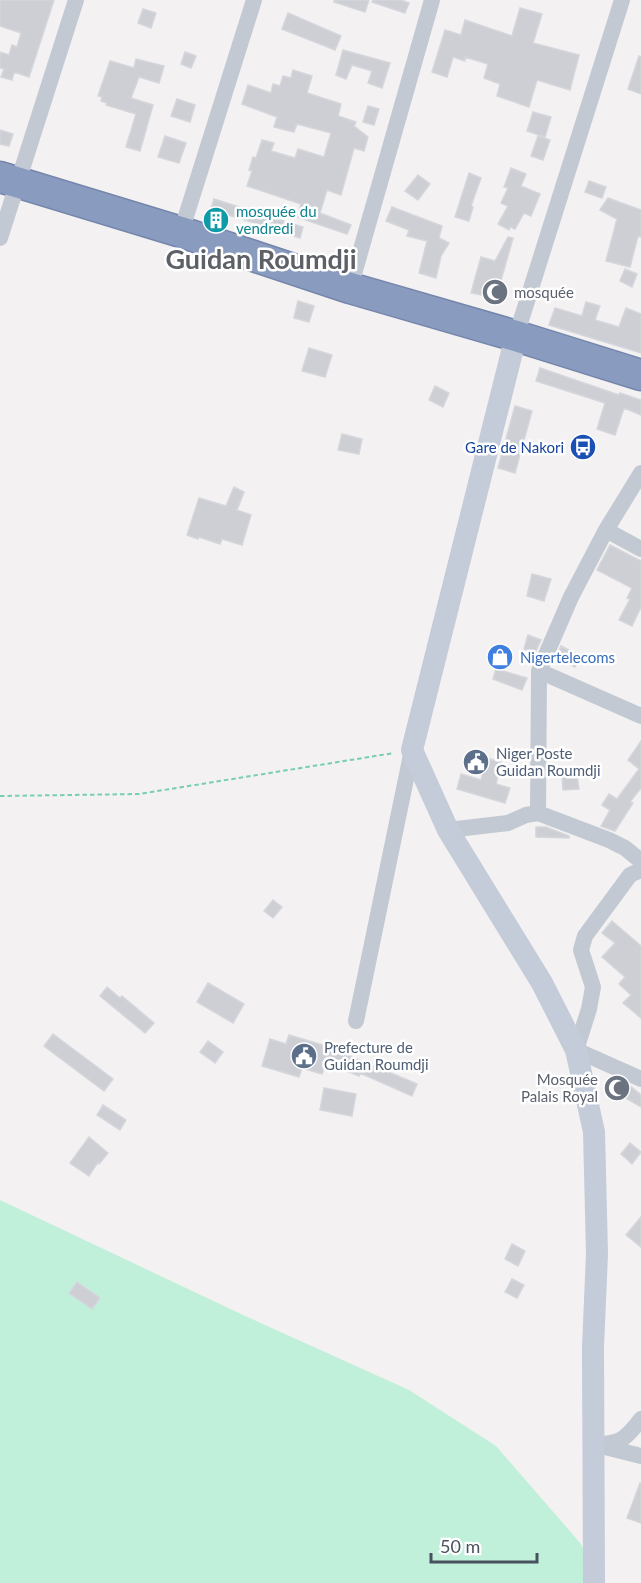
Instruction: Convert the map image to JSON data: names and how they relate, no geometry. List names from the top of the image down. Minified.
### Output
{"districts":["Guidan Roumdji"],"places":{"building":["mosquée du vendredi"],"mosque":["mosquée","Mosquée Palais Royal"],"bus stop":["Gare de Nakori"],"shop":["Nigertelecoms"],"public building":["Niger Poste Guidan Roumdji","Prefecture de Guidan Roumdji"]},"scale_bar":"50 m"}
